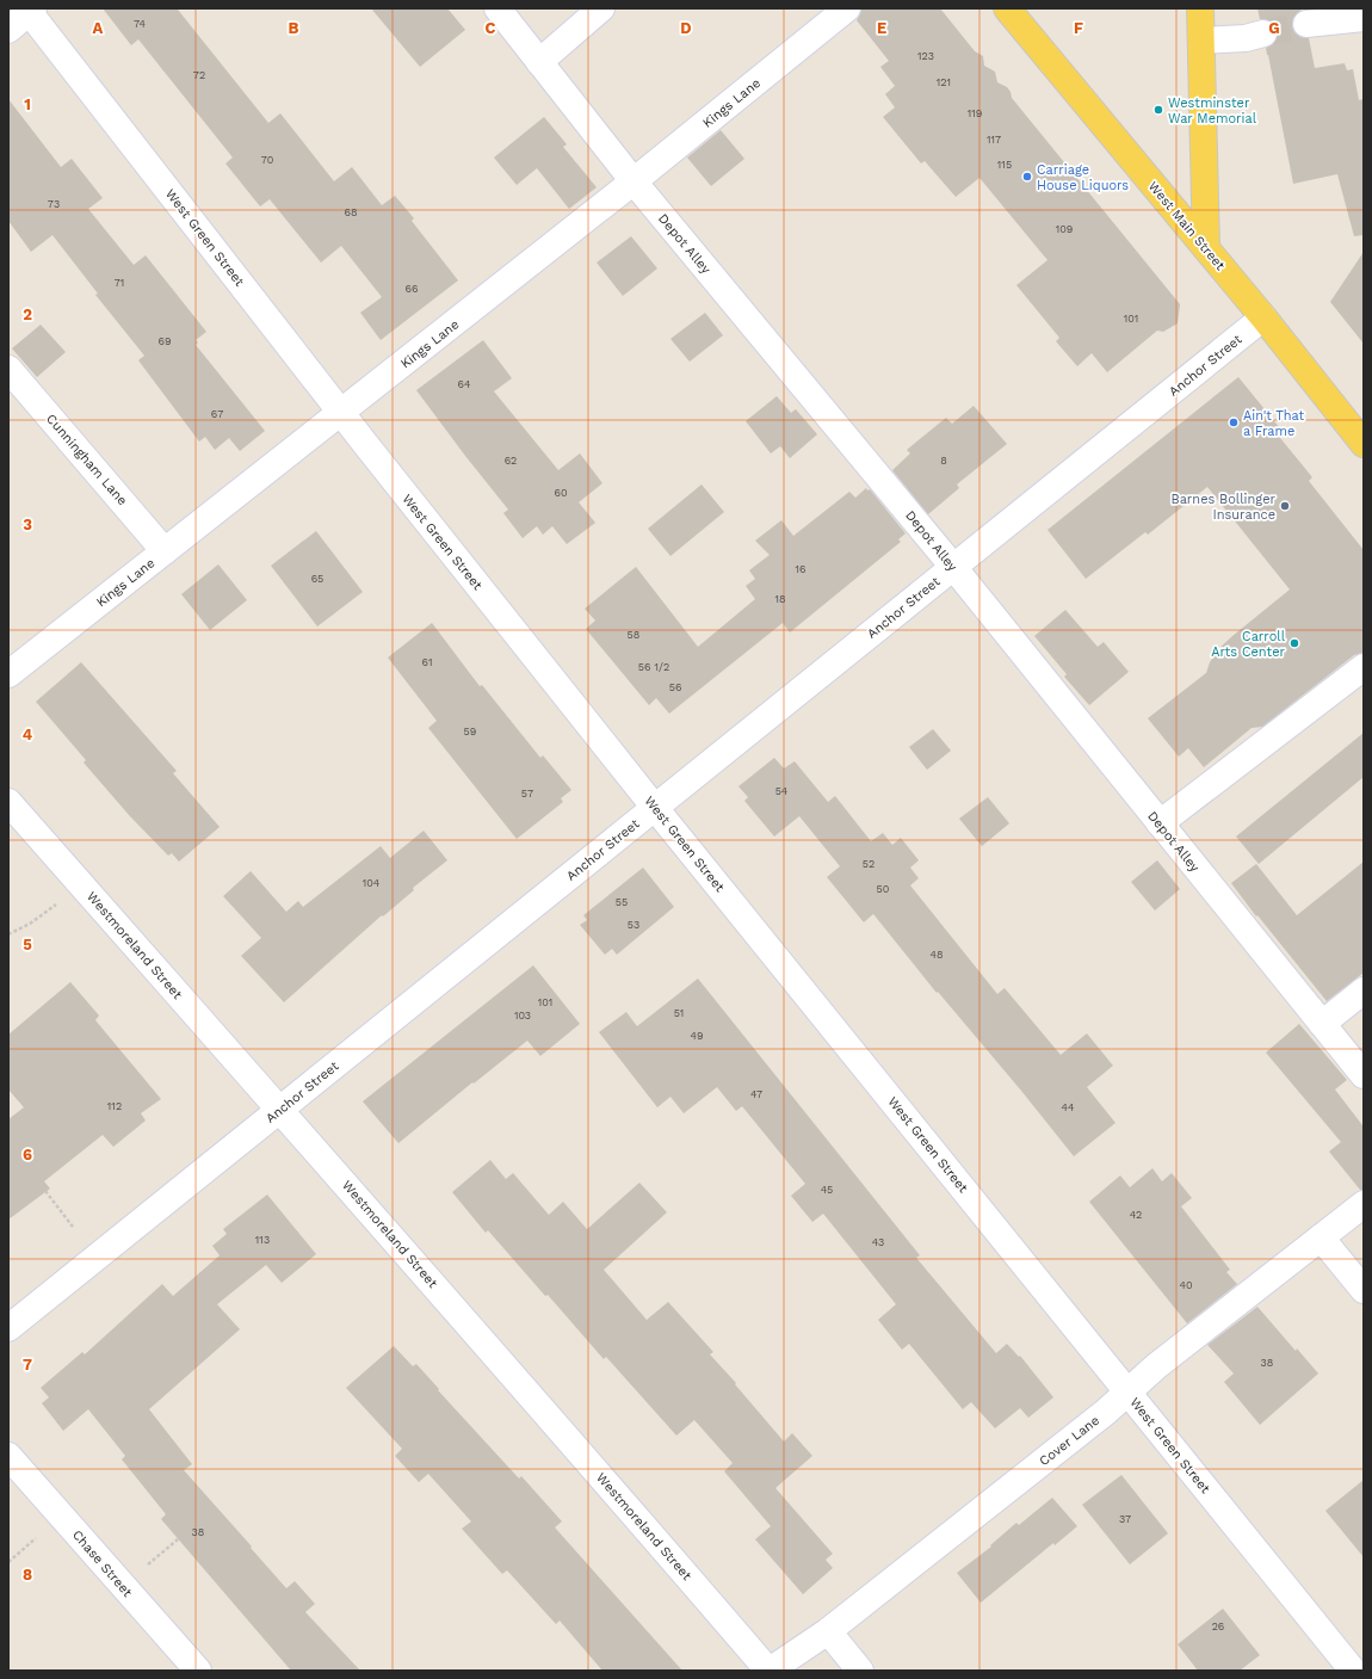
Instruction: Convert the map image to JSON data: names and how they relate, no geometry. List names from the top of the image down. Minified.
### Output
{"streets":{"main road":["West Main Street"],"street":["Kings Lane","West Green Street","Depot Alley","Anchor Street","Cunningham Lane","Westmoreland Street","Cover Lane","Chase Street"]},"crossings":[["Kings Lane","West Green Street"],["Kings Lane","Depot Alley"],["Kings Lane","Cunningham Lane"],["West Main Street","Anchor Street"],["West Green Street","Anchor Street"],["West Green Street","Cover Lane"],["Depot Alley","Anchor Street"],["Anchor Street","Westmoreland Street"],["Westmoreland Street","Cover Lane"]],"places":["Westminster War Memorial","Carriage House Liquors","Ain't That a Frame","Barnes Bollinger Insurance","Carroll Arts Center"],"house_numbers":["74","123","72","121","119","117","70","115","73","68","109","71","66","101","69","64","67","62","8","60","16","65","18","58","61","56 1/2","56","59","54","57","52","104","50","55","53","48","101","51","103","49","47","112","44","45","42","113","43","40","38","37","38","26"],"grid":{"columns":["A","B","C","D","E","F","G"],"rows":["1","2","3","4","5","6","7","8"]}}
